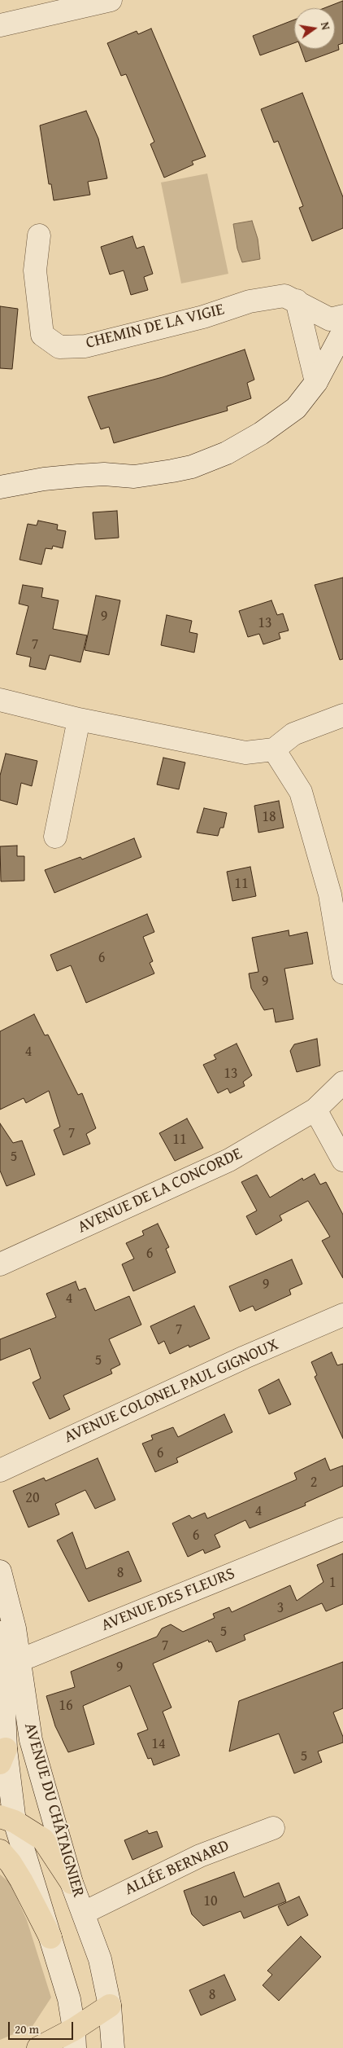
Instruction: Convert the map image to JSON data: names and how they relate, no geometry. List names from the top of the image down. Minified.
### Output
{"streets":{"street":["CHEMIN DE LA VIGIE","AVENUE DE LA CONCORDE","AVENUE COLONEL PAUL GIGNOUX","AVENUE DES FLEURS","AVENUE DU CHÂTAIGNIER","ALLÉE BERNARD"]},"crossings":[["AVENUE DES FLEURS","AVENUE DU CHÂTAIGNIER"],["AVENUE DU CHÂTAIGNIER","ALLÉE BERNARD"]],"house_numbers":["9","13","7","18","11","6","9","4","13","7","11","5","6","9","4","7","5","6","2","20","4","6","8","1","3","5","7","9","16","14","5","10","8"],"scale_bar":"20 m","north":"right"}
